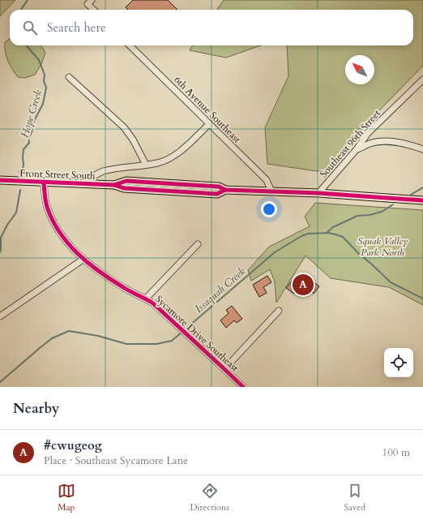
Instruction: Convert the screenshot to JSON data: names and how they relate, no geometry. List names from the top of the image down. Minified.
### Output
{"streets":{"main road":["Front Street South"],"street":["6th Avenue Southeast","Southeast 96th Street","Sycamore Drive Southeast"]},"crossings":[["6th Avenue Southeast","Front Street South"],["Southeast 96th Street","Front Street South"],["Front Street South","Sycamore Drive Southeast"]],"water":["Hope Creek","Issaquah Creek"],"parks":["Squak Valley Park North"],"north":"top left","page":{"search":"Search here","pins":"A","heading":"Nearby","list":[{"mark":"A","name":"#cwugeog","note":"Place · Southeast Sycamore Lane","value":"100 m"}],"nav":["Map","Directions","Saved"]}}
